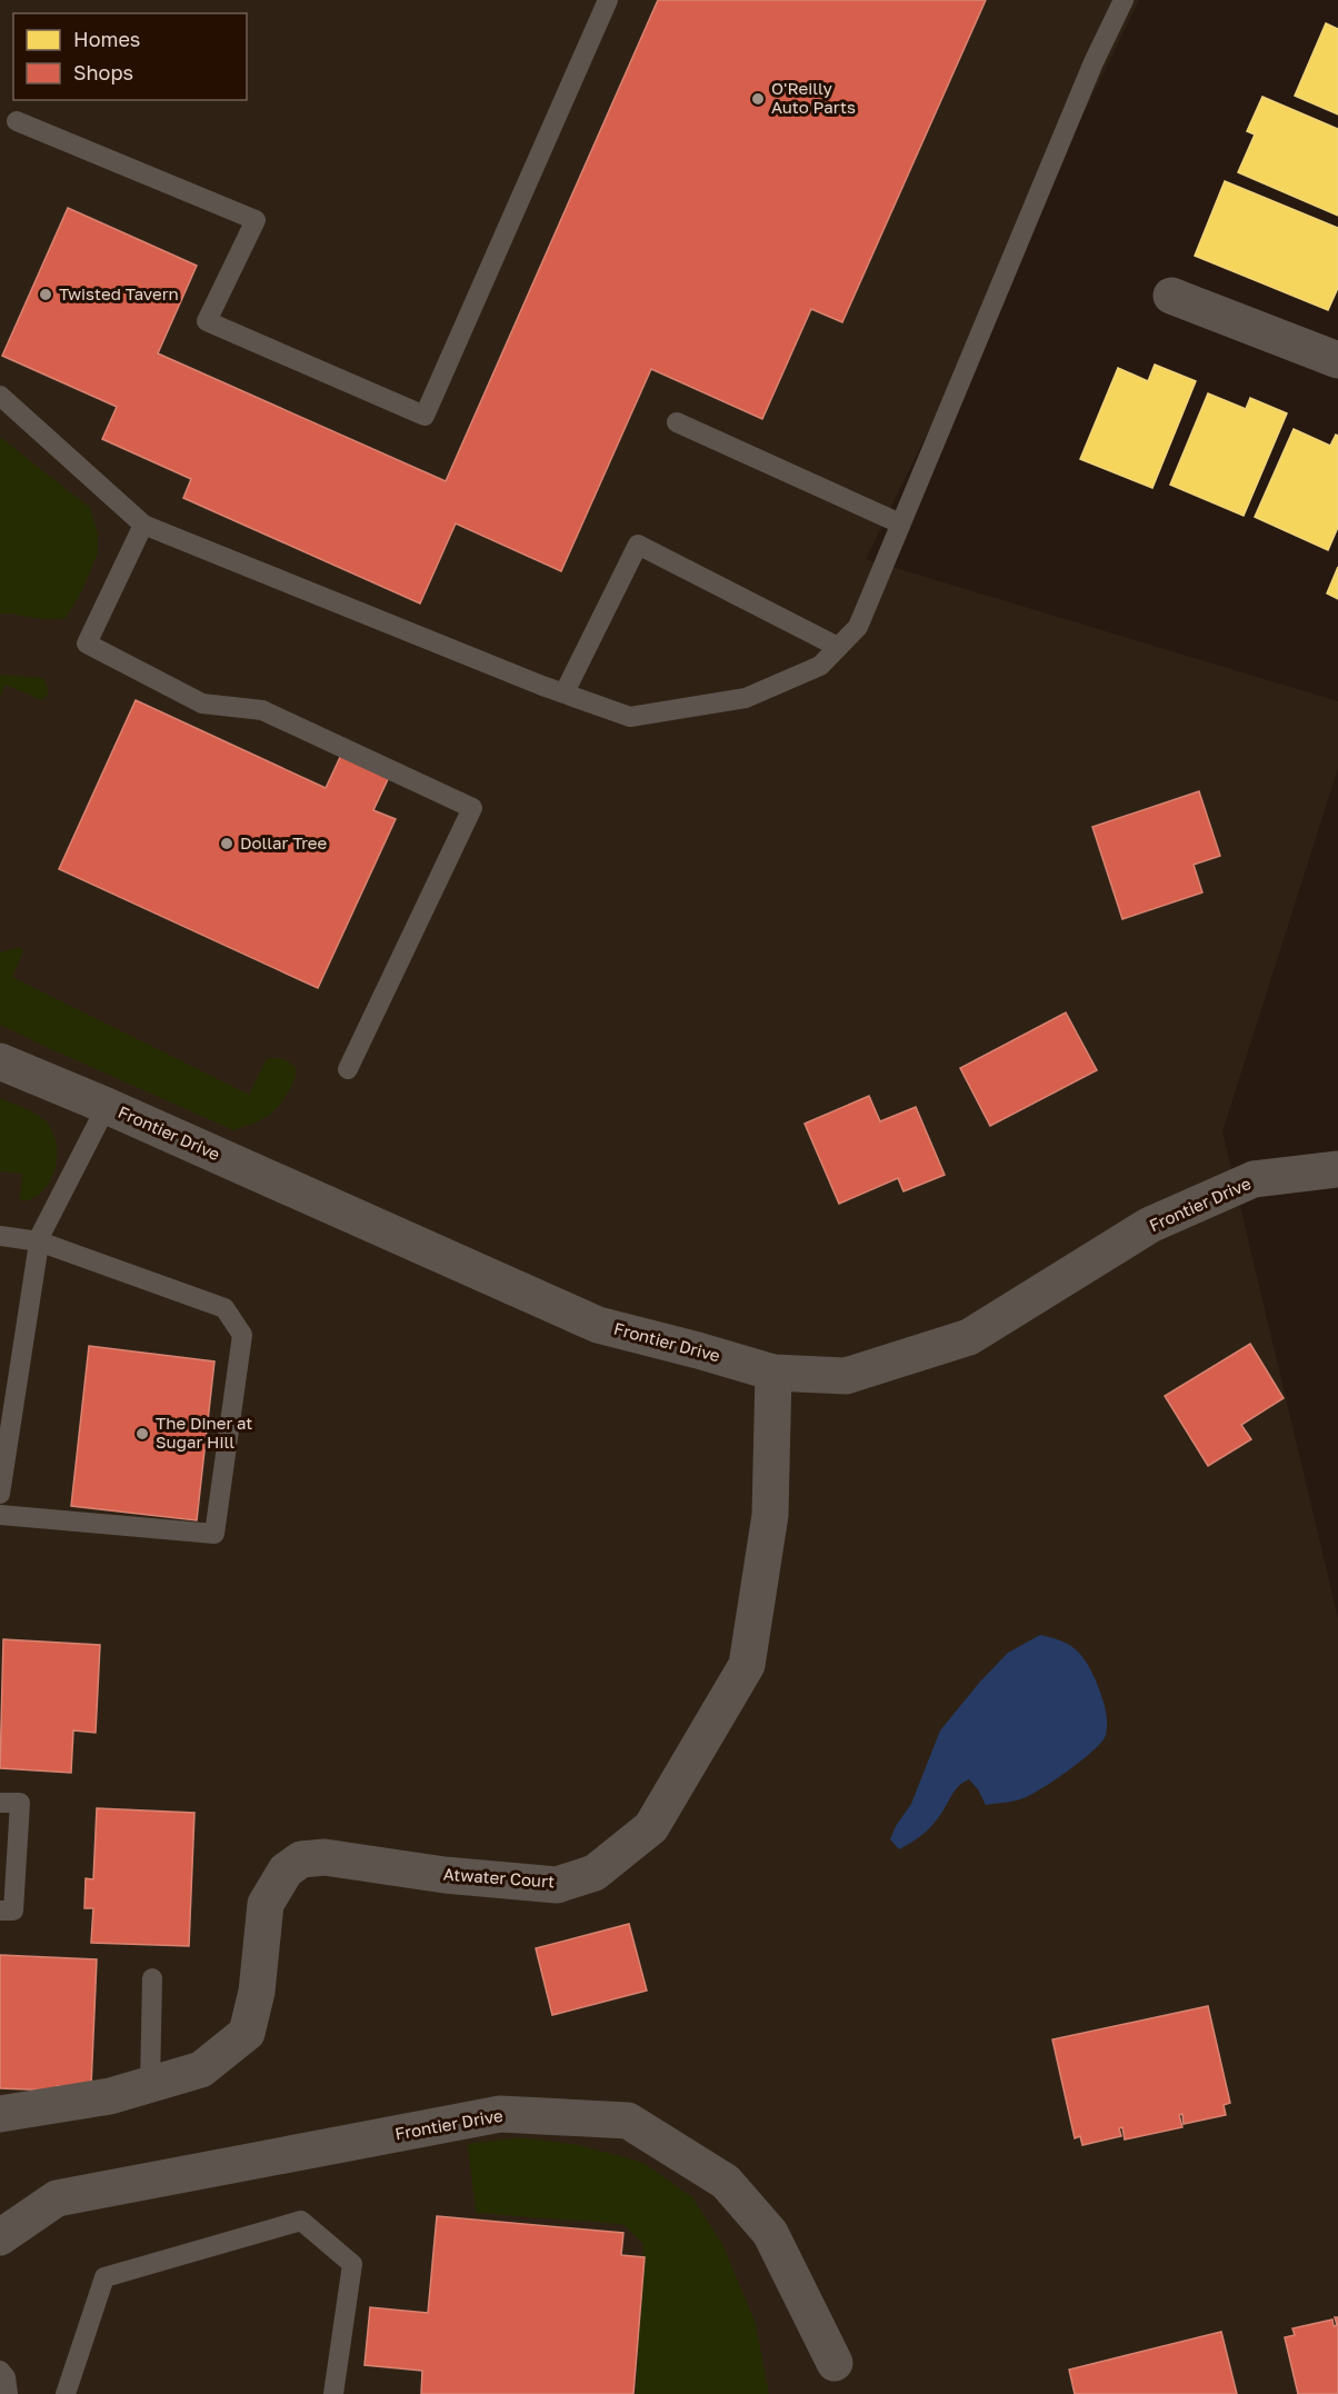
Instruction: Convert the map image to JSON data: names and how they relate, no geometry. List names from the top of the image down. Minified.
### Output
{"streets":{"street":["Frontier Drive","Atwater Court"]},"crossings":[["Frontier Drive","Atwater Court"]],"places":["O'Reilly Auto Parts","Twisted Tavern","Dollar Tree","The Diner at Sugar Hill"],"legend":["Homes","Shops"]}
